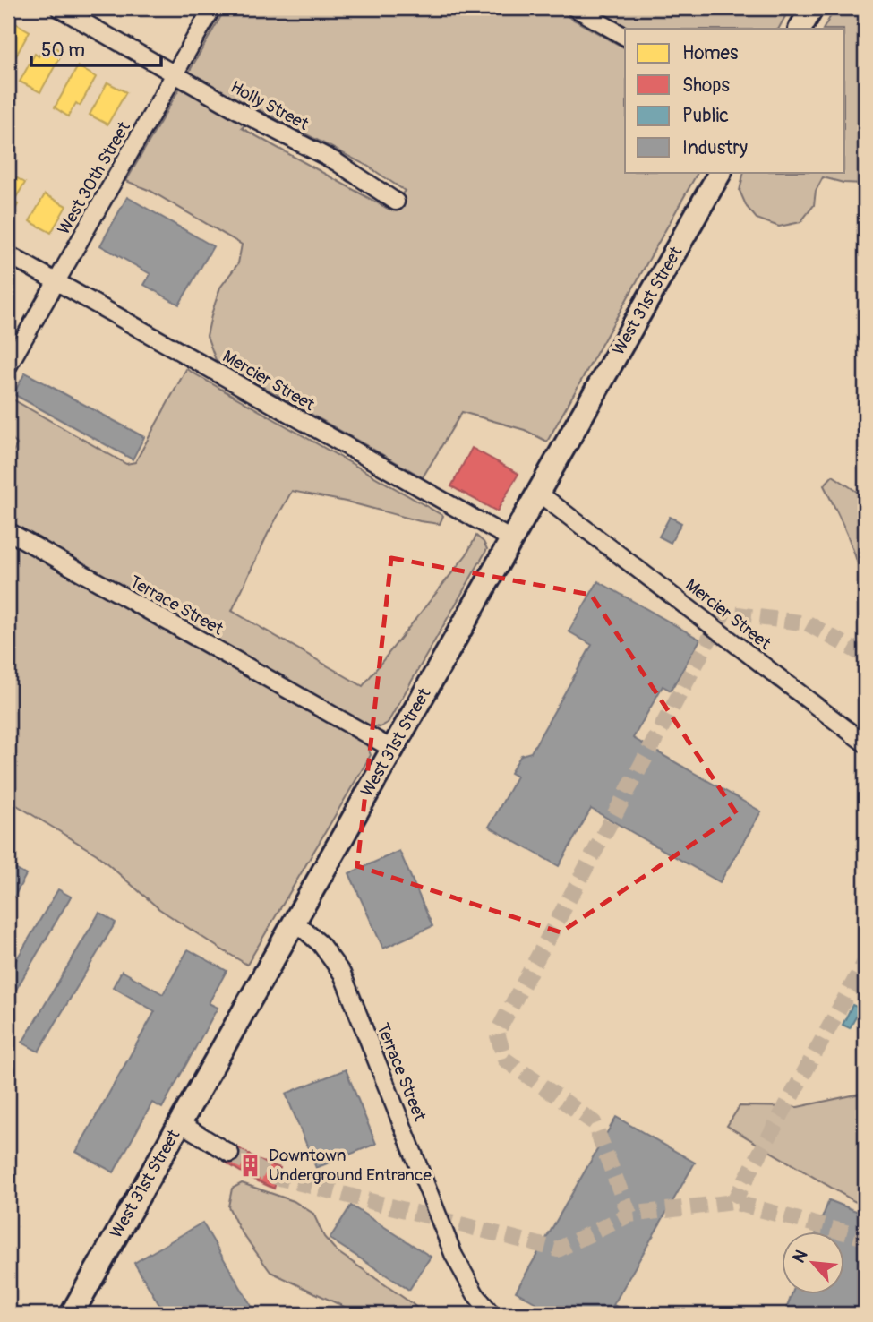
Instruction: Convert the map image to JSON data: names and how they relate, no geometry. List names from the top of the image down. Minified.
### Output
{"streets":{"main road":["West 31st Street"],"street":["Holly Street","West 30th Street","Mercier Street","Terrace Street"]},"crossings":[["Holly Street","West 30th Street"],["West 30th Street","Mercier Street"],["West 31st Street","Mercier Street"],["West 31st Street","Terrace Street"]],"places":{"building":["Downtown Underground Entrance"]},"legend":["Homes","Shops","Public","Industry"],"scale_bar":"50 m","north":"top left"}
